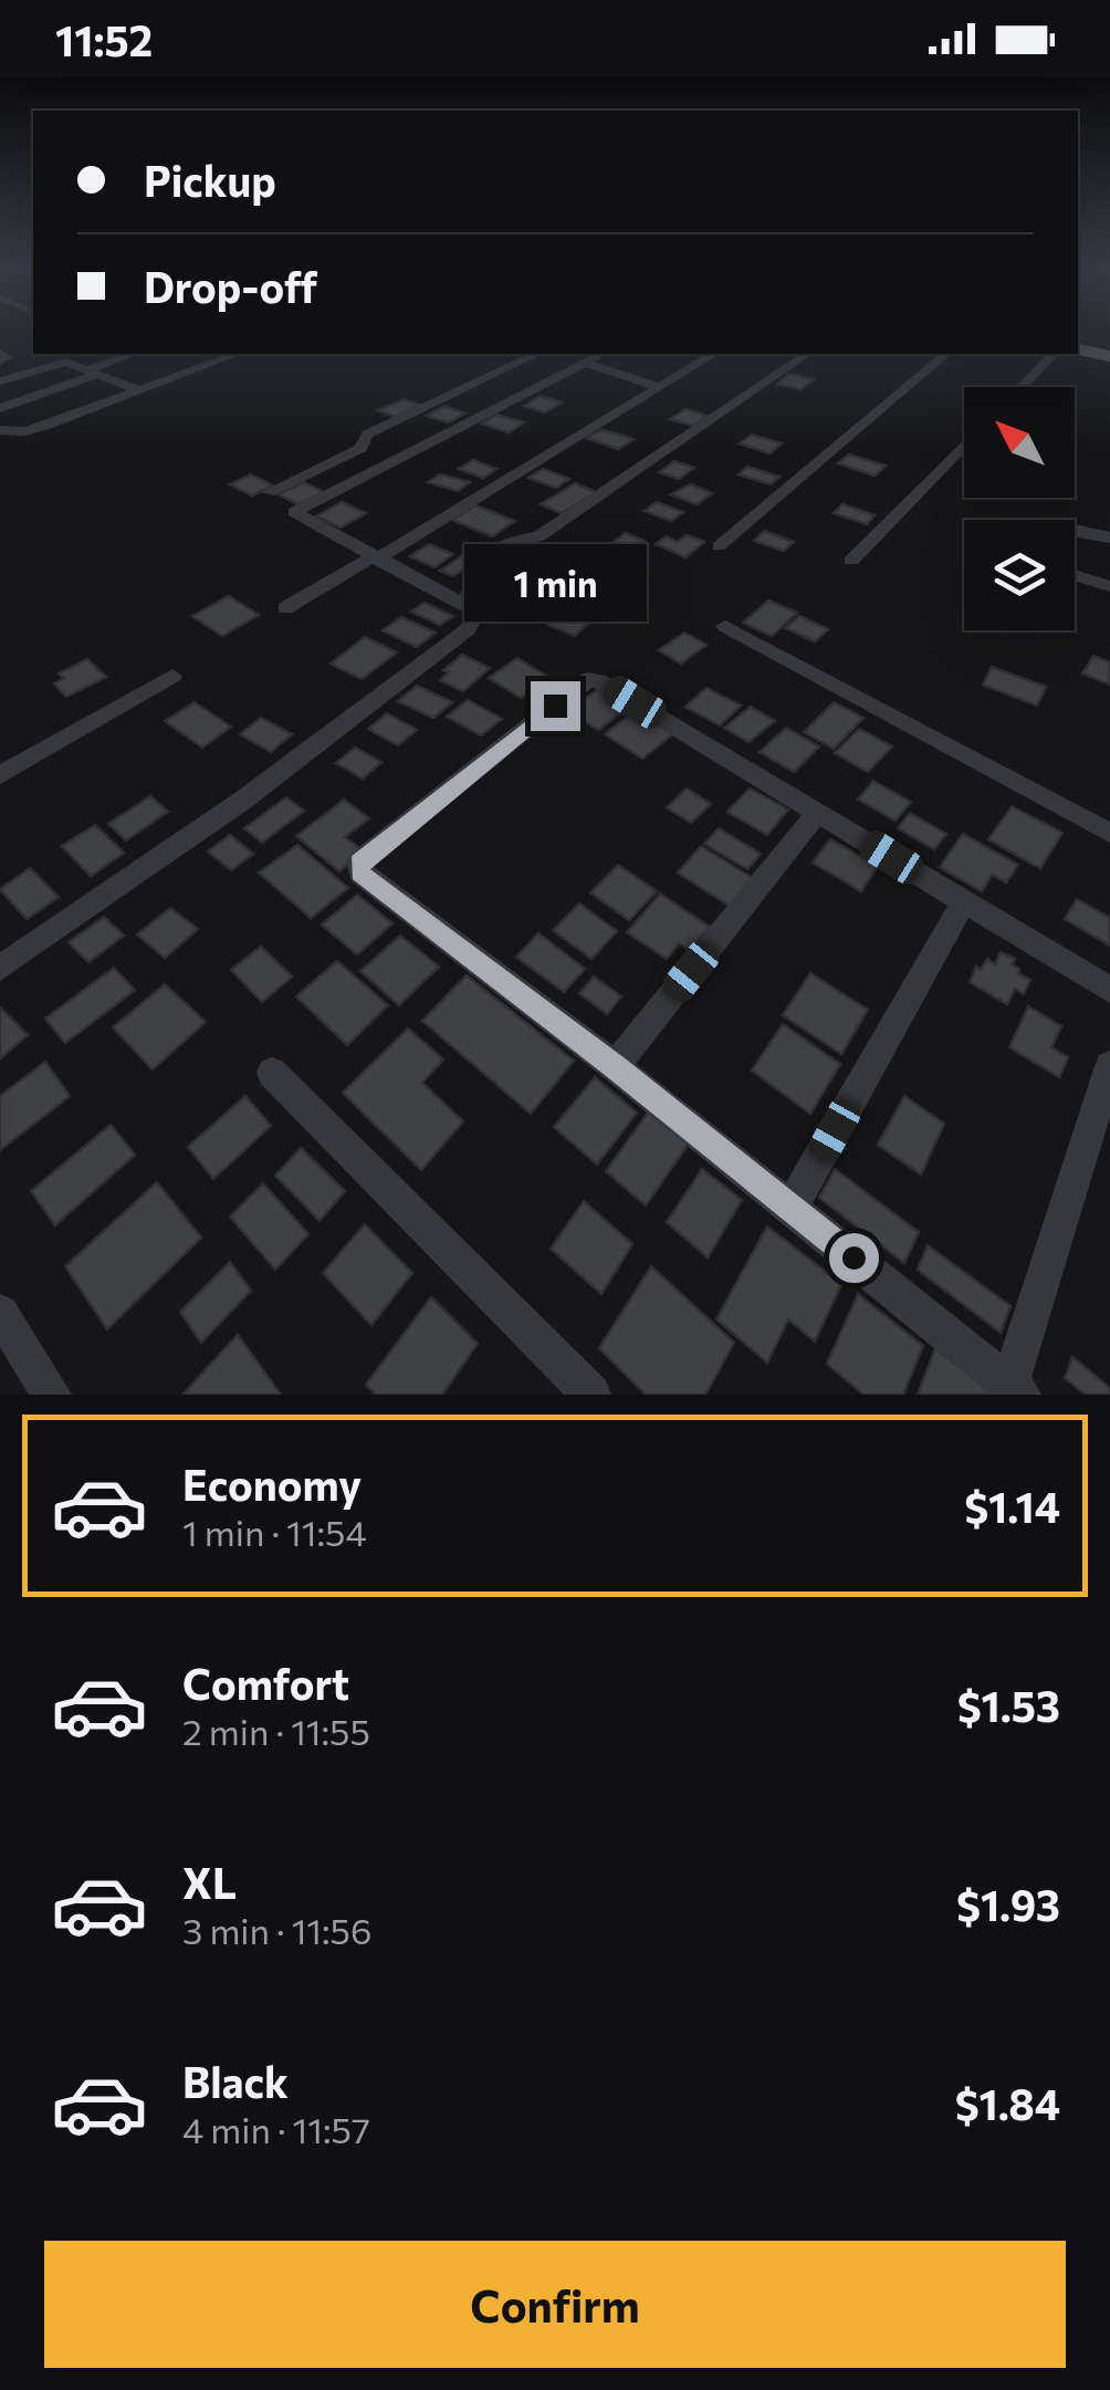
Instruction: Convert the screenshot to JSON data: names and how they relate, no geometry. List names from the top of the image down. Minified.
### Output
{"north":"top left","page":{"status":"11:52","banner":["Pickup","Drop-off"],"bubble":"1 min","list":[{"name":"Economy","note":"1 min · 11:54","value":"$1.14"},{"name":"Comfort","note":"2 min · 11:55","value":"$1.53"},{"name":"XL","note":"3 min · 11:56","value":"$1.93"},{"name":"Black","note":"4 min · 11:57","value":"$1.84"}],"buttons":"Confirm"}}
